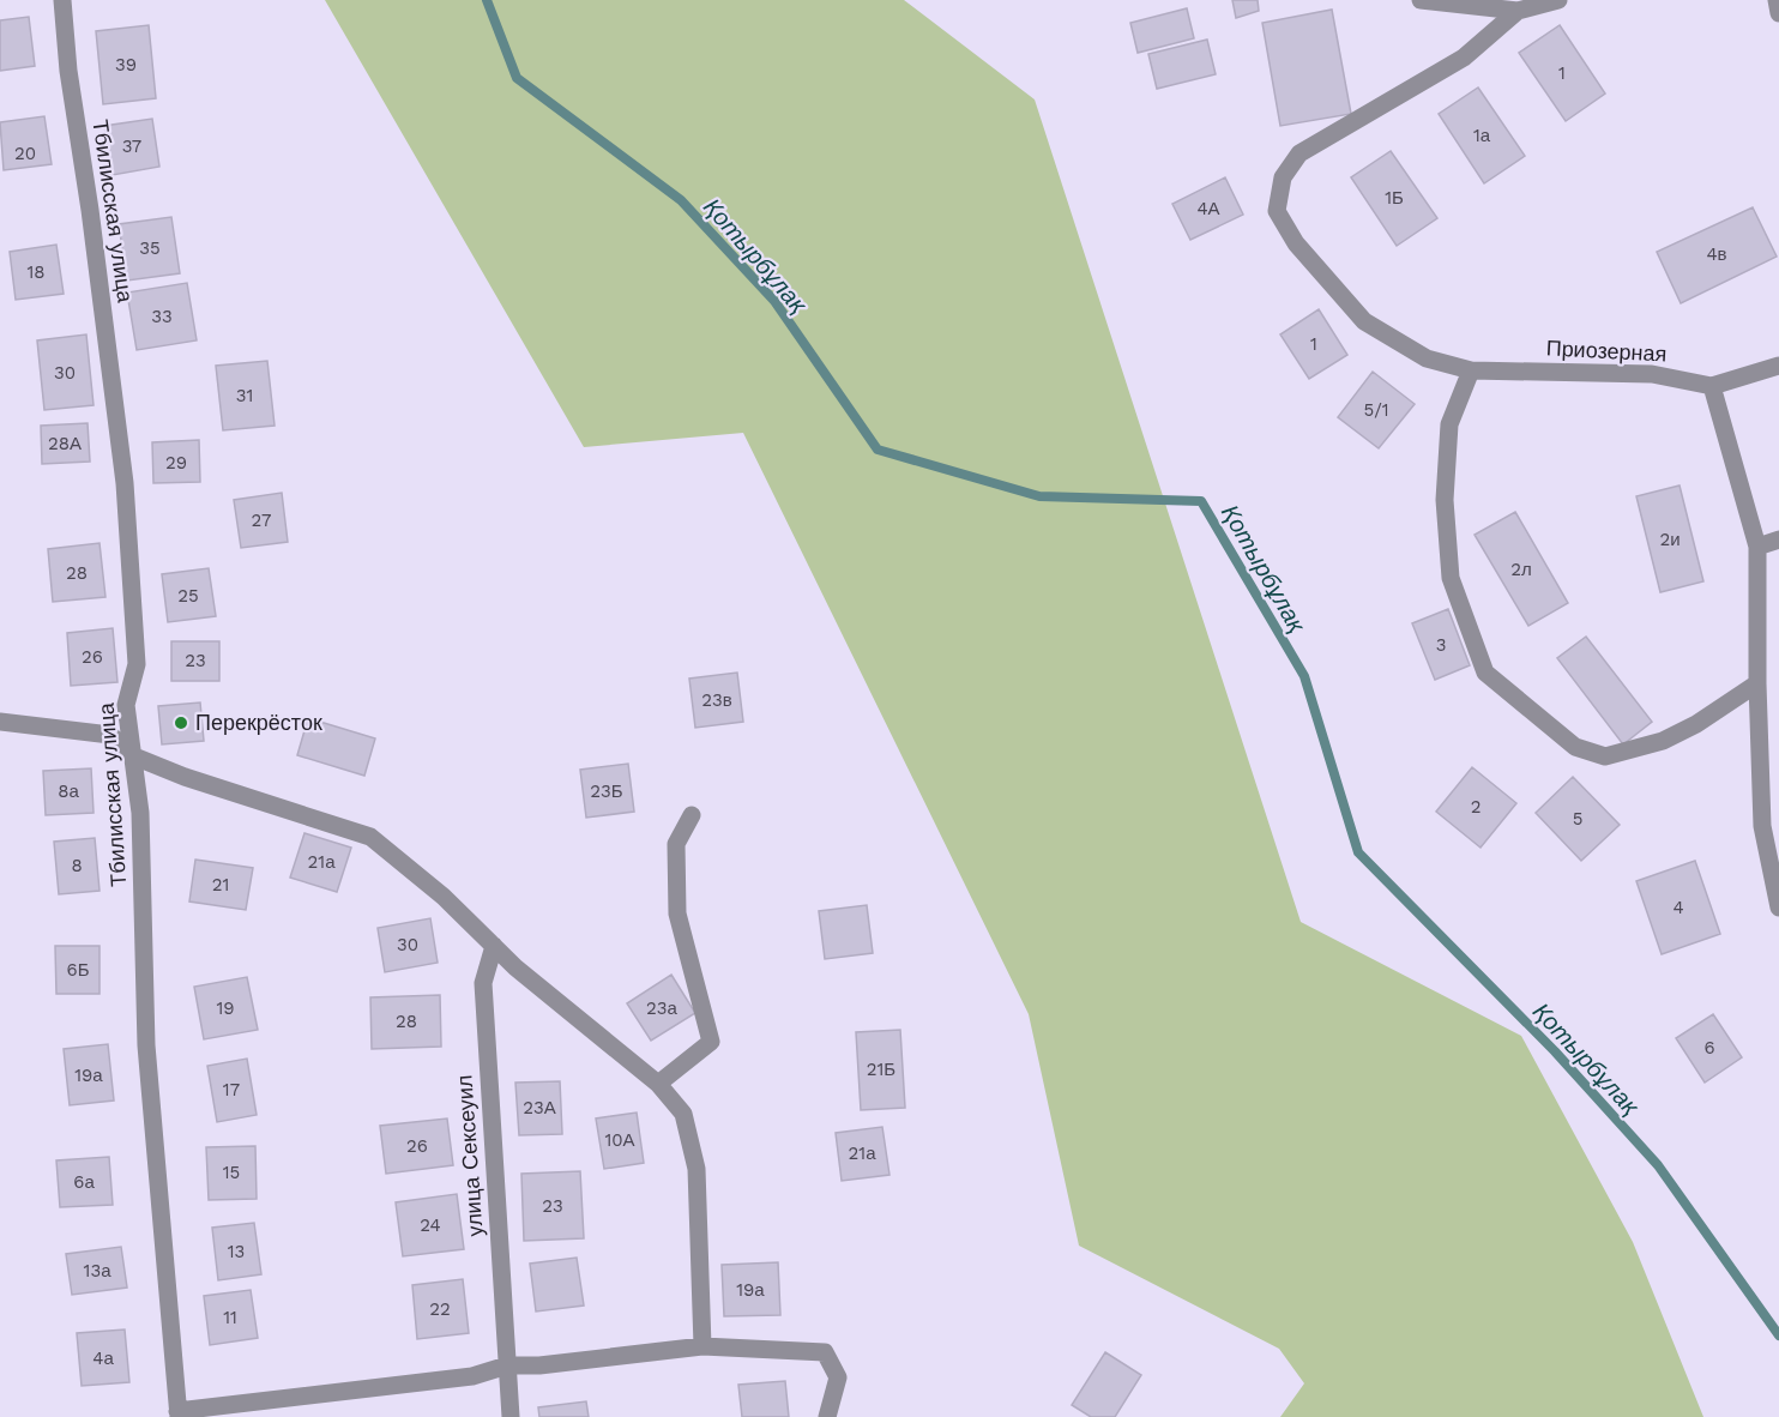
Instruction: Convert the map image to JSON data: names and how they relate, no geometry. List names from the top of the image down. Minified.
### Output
{"streets":{"street":["Тбилисская улица","Приозерная","улица Сексеуил"]},"water":["Қотырбұлақ"],"places":["Перекрёсток"],"house_numbers":["39","1","1а","37","20","1Б","4А","35","4в","18","33","1","30","31","5/1","28А","29","27","2и","2л","28","25","3","26","23","23в","8а","23Б","2","5","21а","8","21","4","30","6Б","19","23а","28","6","21Б","19а","17","23А","10А","26","21а","15","6а","23","24","13","13а","19а","22","11","4а"]}
